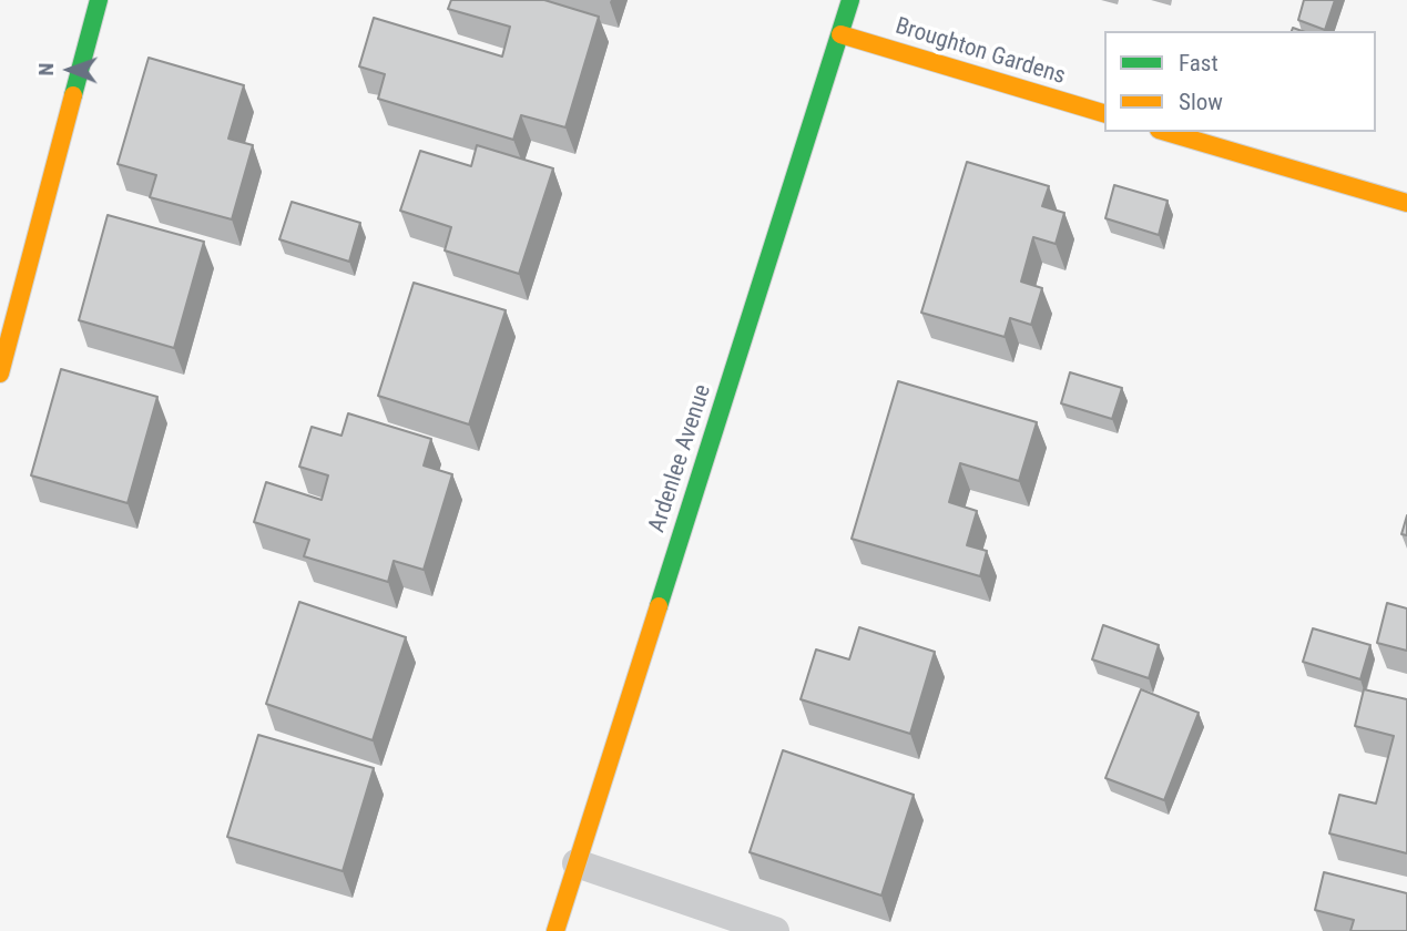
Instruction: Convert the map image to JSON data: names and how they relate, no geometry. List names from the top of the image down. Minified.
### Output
{"streets":{"street":["Broughton Gardens","Ardenlee Avenue"]},"crossings":[["Broughton Gardens","Ardenlee Avenue"]],"legend":["Fast","Slow"],"north":"left"}
